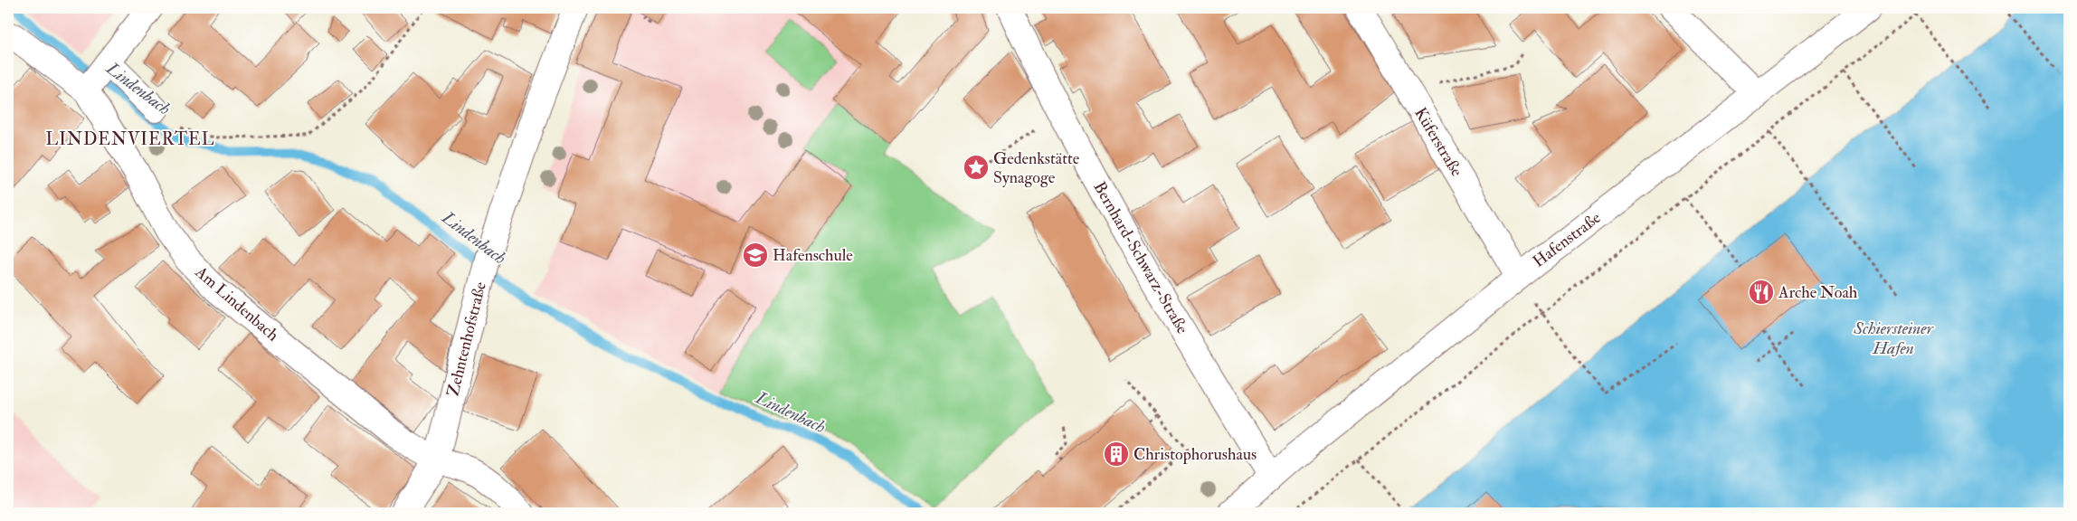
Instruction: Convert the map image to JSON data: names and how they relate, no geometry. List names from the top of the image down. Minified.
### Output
{"streets":{"street":["Küferstraße","Hafenstraße","Bernhard-Schwarz-Straße","Am Lindenbach","Zehntenhofstraße"]},"crossings":[["Küferstraße","Hafenstraße"],["Hafenstraße","Bernhard-Schwarz-Straße"],["Am Lindenbach","Zehntenhofstraße"]],"districts":["LINDENVIERTEL"],"water":["Lindenbach","Schiersteiner Hafen"],"places":{"place":["Gedenkstätte Synagoge"],"school or university":["Hafenschule"],"restaurant":["Arche Noah"],"building":["Christophorushaus"]}}
